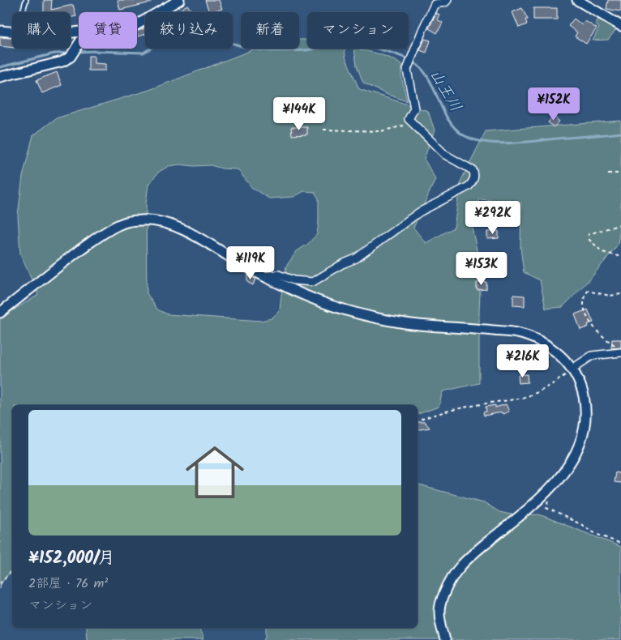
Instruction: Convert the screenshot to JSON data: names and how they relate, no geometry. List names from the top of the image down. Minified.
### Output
{"water":["山王川"],"page":{"chip":["購入","賃貸","絞り込み","新着","マンション"],"price":["¥152K","¥144K","¥292K","¥119K","¥153K","¥216K"],"list":[{"name":"¥152,000/月","note":"2部屋 · 76 m² · マンション"}]}}
